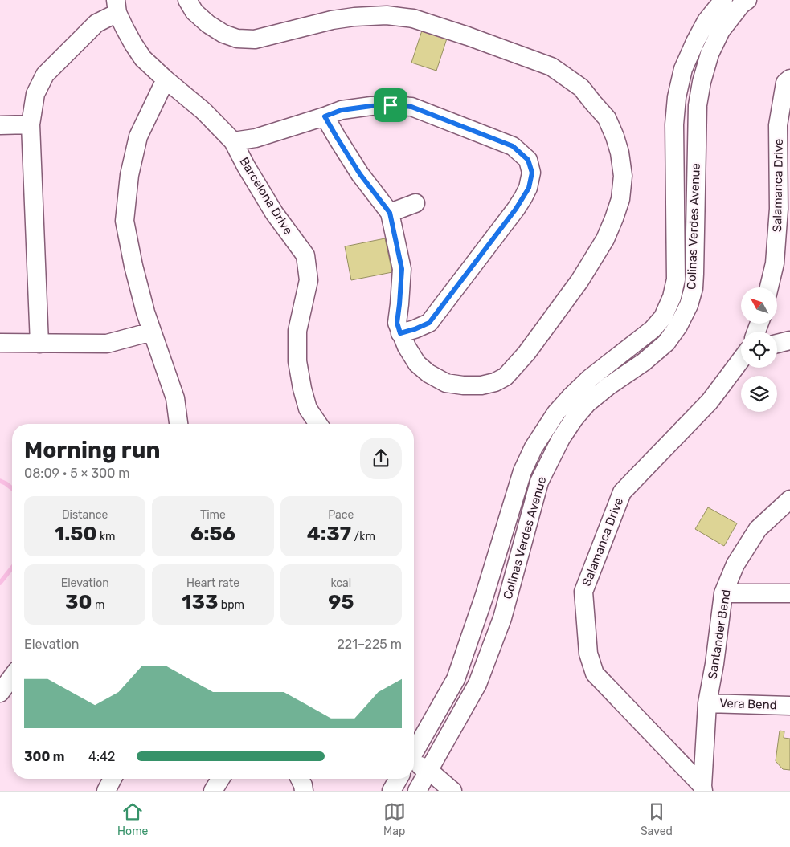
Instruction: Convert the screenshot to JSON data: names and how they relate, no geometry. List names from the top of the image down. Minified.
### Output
{"streets":{"street":["Salamanca Drive","Barcelona Drive","Colinas Verdes Avenue","Santander Bend","Vera Bend"]},"crossings":[["Salamanca Drive","Santander Bend"],["Santander Bend","Vera Bend"]],"north":"top left","page":{"heading":["Morning run","08:09 · 5 × 300 m"],"stats":[["Distance","1.50 km"],["Time","6:56"],["Pace","4:37 /km"],["Elevation","30 m"],["Heart rate","133 bpm"],["kcal","95"]],"chart":["Elevation","221–225 m"],"list":[{"name":"300 m","note":"4:42"}],"tabs":["Home","Map","Saved"]}}
